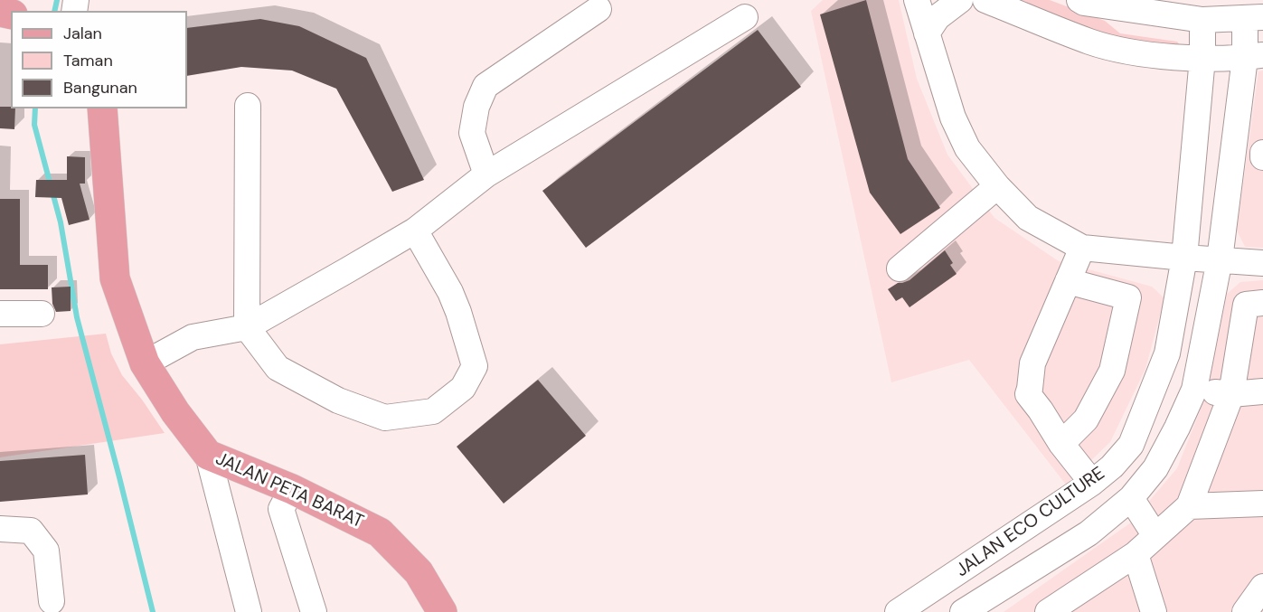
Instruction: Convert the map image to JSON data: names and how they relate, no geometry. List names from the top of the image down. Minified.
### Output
{"streets":{"main road":["JALAN PETA BARAT"],"street":["JALAN ECO CULTURE"]},"legend":["Jalan","Taman","Bangunan"]}
